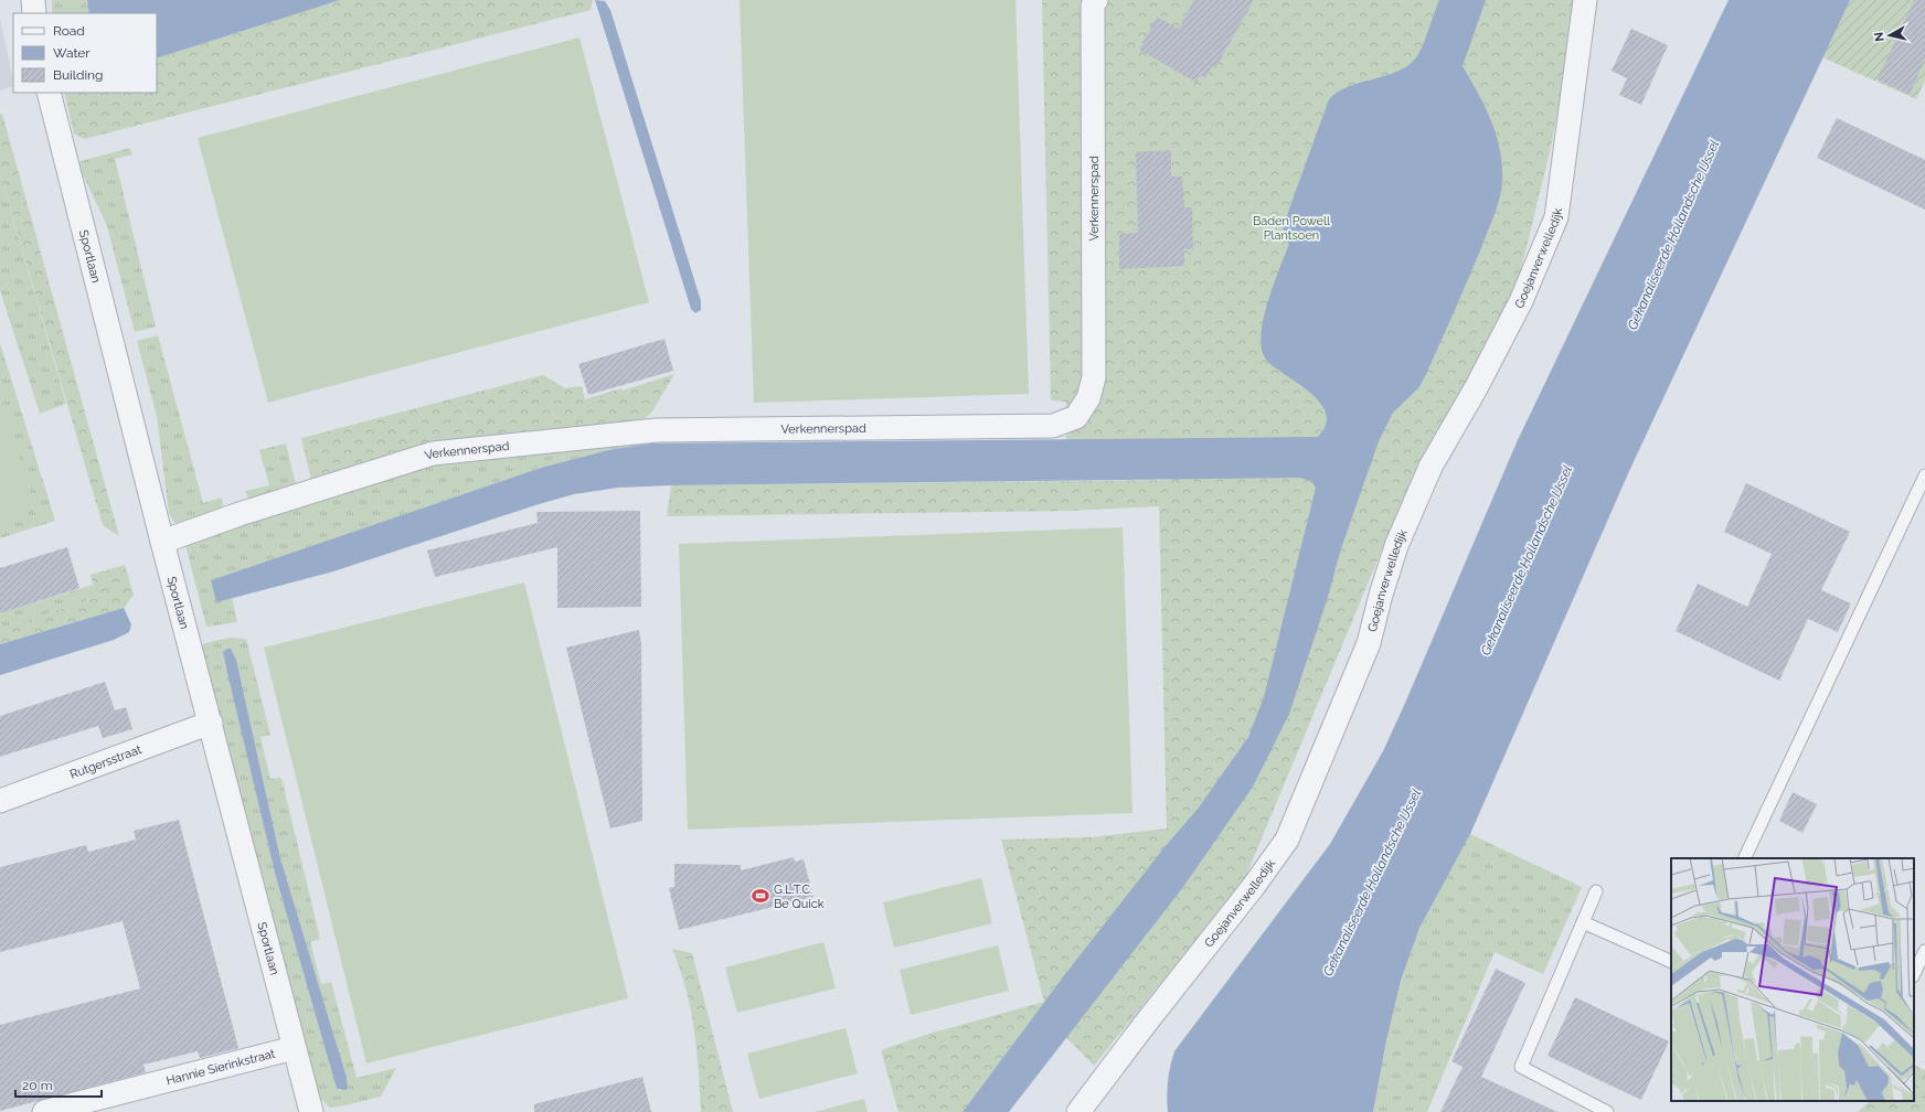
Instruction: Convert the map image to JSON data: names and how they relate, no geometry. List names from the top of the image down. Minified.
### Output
{"streets":{"street":["Verkennerspad","Sportlaan","Goejanverwelledijk","Rutgersstraat","Hannie Sierinkstraat"]},"crossings":[["Verkennerspad","Sportlaan"],["Sportlaan","Rutgersstraat"],["Sportlaan","Hannie Sierinkstraat"]],"water":["Gekanaliseerde Hollandsche IJssel"],"parks":["Baden Powell Plantsoen"],"places":{"sports":["G.L.T.C. Be Quick"]},"legend":["Road","Water","Building"],"scale_bar":"20 m","north":"left"}
